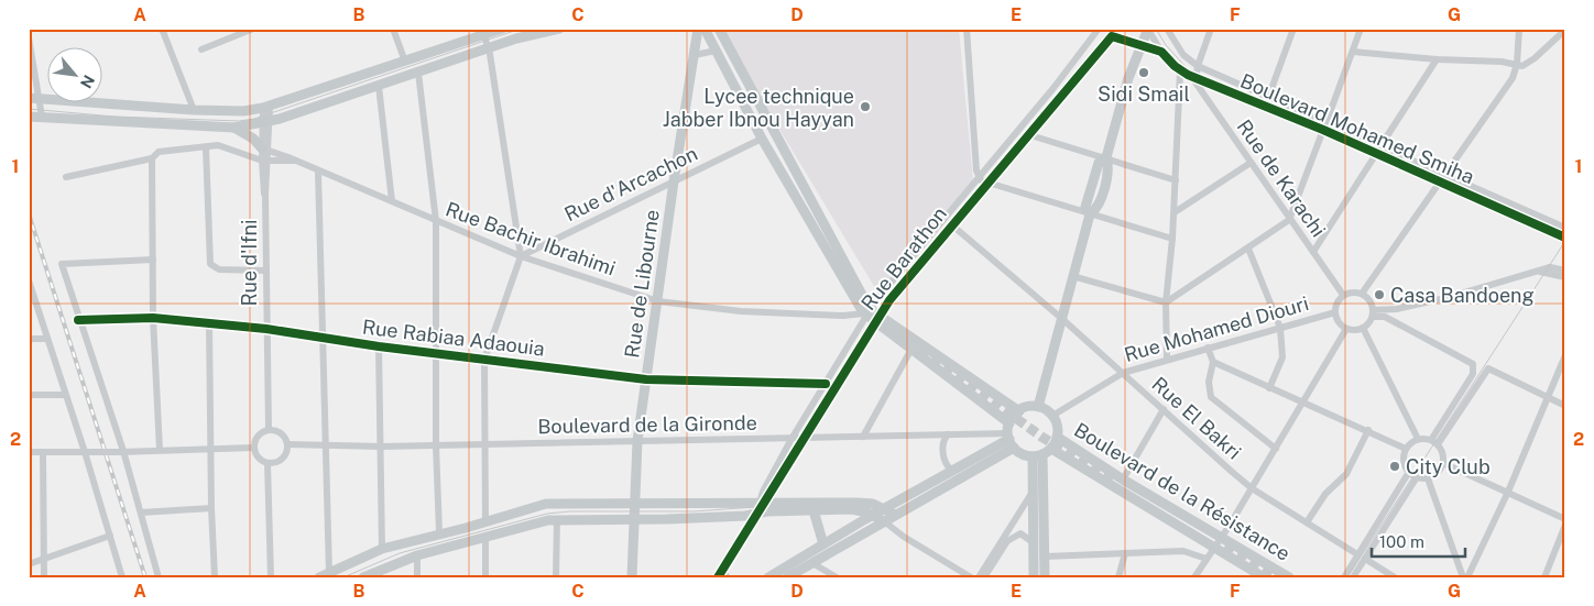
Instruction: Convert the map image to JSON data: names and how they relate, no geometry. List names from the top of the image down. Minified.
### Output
{"streets":{"main road":["Rue de Libourne","Boulevard de la Résistance"],"street":["Boulevard Mohamed Smiha","Rue de Karachi","Rue d'Arcachon","Rue Bachir Ibrahimi","Rue Barathon","Rue d'Ifni","Rue Mohamed Diouri","Rue Rabiaa Adaouia","Rue El Bakri","Boulevard de la Gironde"]},"crossings":[["Boulevard Mohamed Smiha","Rue de Karachi"],["Rue de Karachi","Rue Mohamed Diouri"],["Rue d'Arcachon","Rue Bachir Ibrahimi"],["Rue d'Arcachon","Rue de Libourne"],["Rue Bachir Ibrahimi","Rue Barathon"],["Rue Bachir Ibrahimi","Rue d'Ifni"],["Rue Bachir Ibrahimi","Rue de Libourne"],["Rue Barathon","Rue El Bakri"],["Rue Barathon","Boulevard de la Gironde"],["Rue d'Ifni","Rue Rabiaa Adaouia"],["Rue d'Ifni","Boulevard de la Gironde"],["Rue de Libourne","Rue Rabiaa Adaouia"],["Rue de Libourne","Boulevard de la Gironde"],["Rue Mohamed Diouri","Rue El Bakri"],["Rue Mohamed Diouri","Boulevard de la Gironde"],["Rue Mohamed Diouri","Boulevard de la Résistance"],["Boulevard de la Gironde","Boulevard de la Résistance"]],"places":["Sidi Smail","Lycee technique Jabber Ibnou Hayyan","Casa Bandoeng","City Club"],"scale_bar":"100 m","north":"bottom right","grid":{"columns":["A","B","C","D","E","F","G"],"rows":["1","2"]}}
